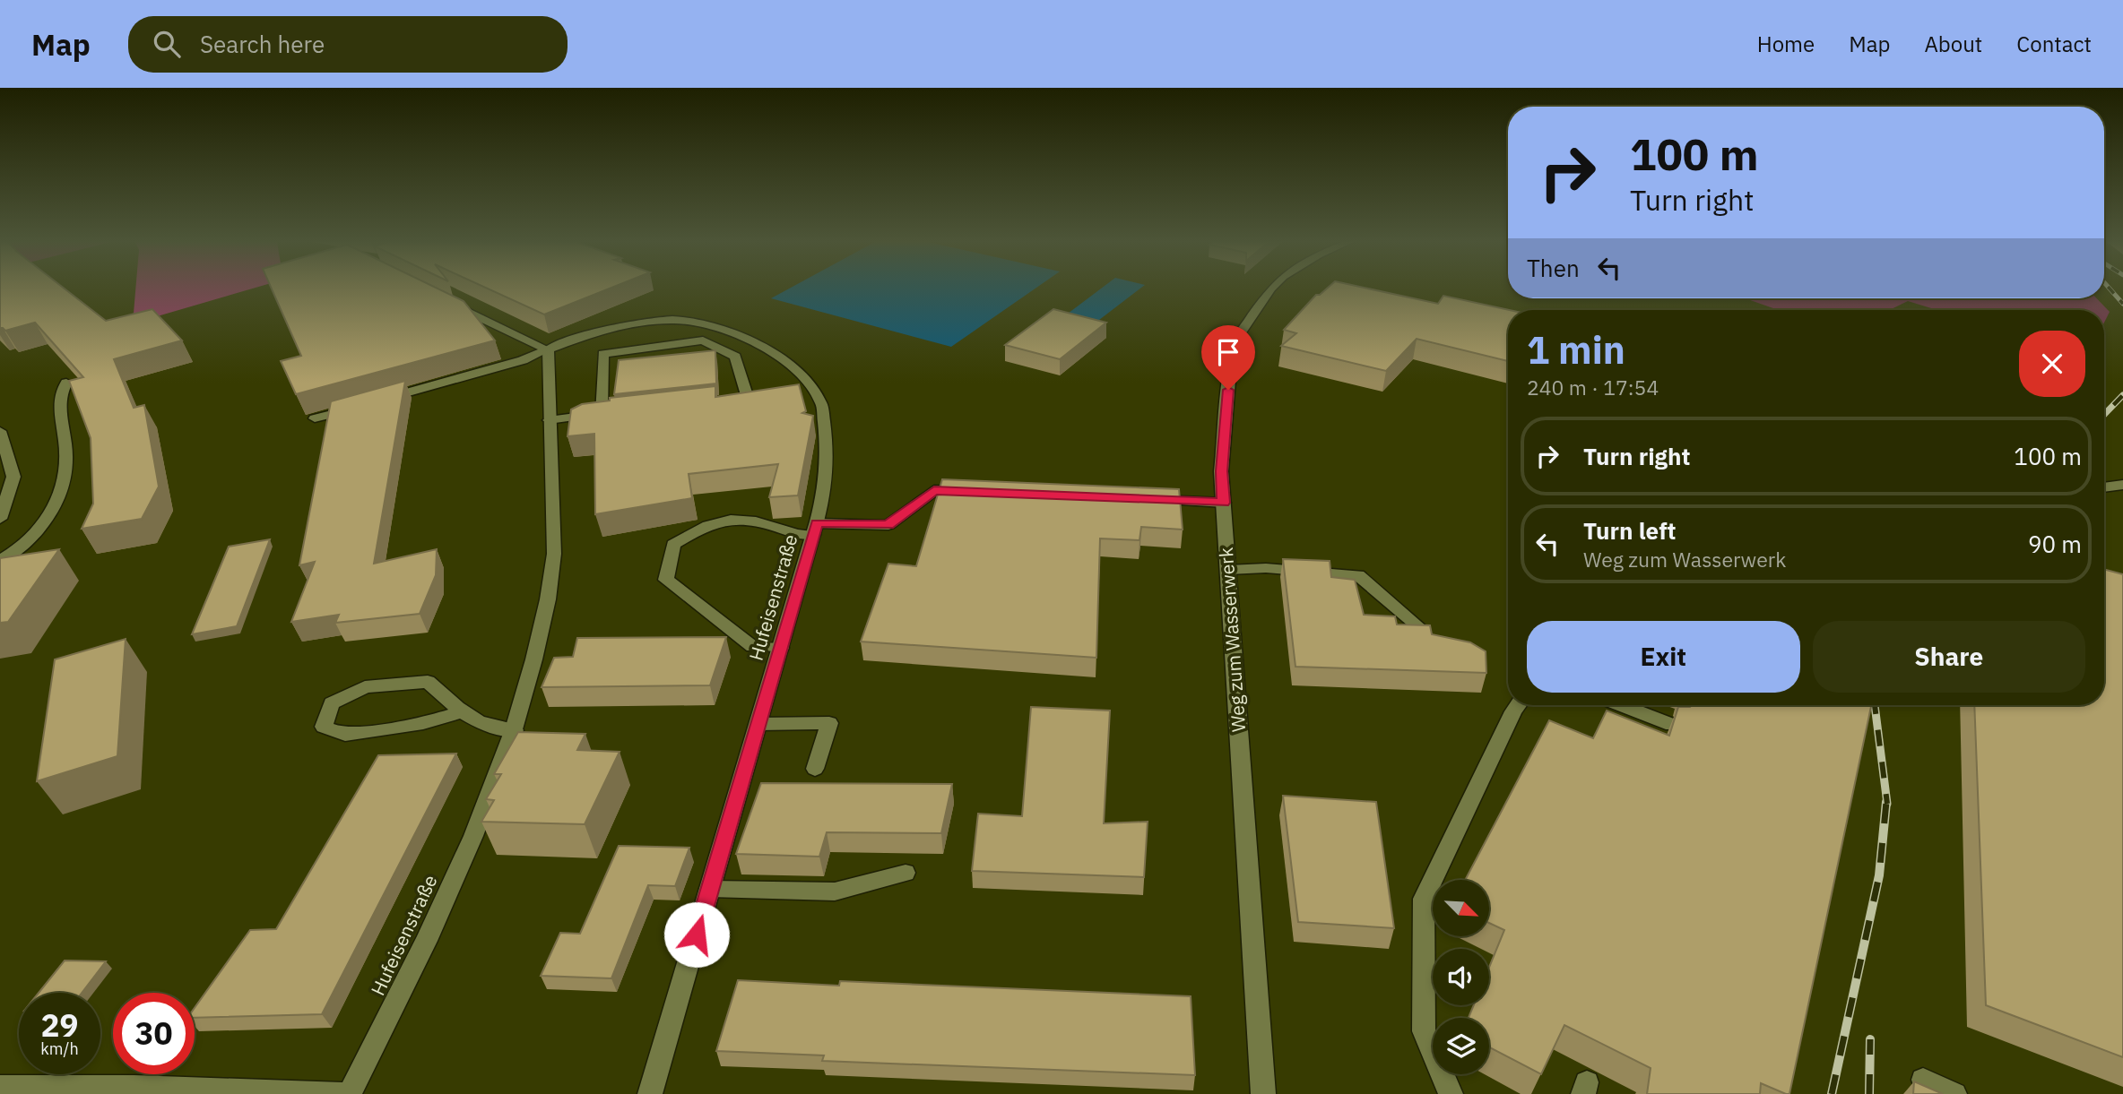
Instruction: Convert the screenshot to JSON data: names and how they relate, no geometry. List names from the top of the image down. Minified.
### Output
{"streets":{"street":["Hufeisenstraße","Weg zum Wasserwerk"]},"north":"bottom right","page":{"header":"Map","search":"Search here","nav":["Home","Map","About","Contact"],"turn":["100 m","Turn right"],"then":"Then","heading":["1 min","240 m · 17:54"],"list":[{"name":"Turn right","value":"100 m"},{"name":"Turn left","note":"Weg zum Wasserwerk","value":"90 m"}],"buttons":["Exit","Share"],"speed":"29 km/h","limit":"30"}}
